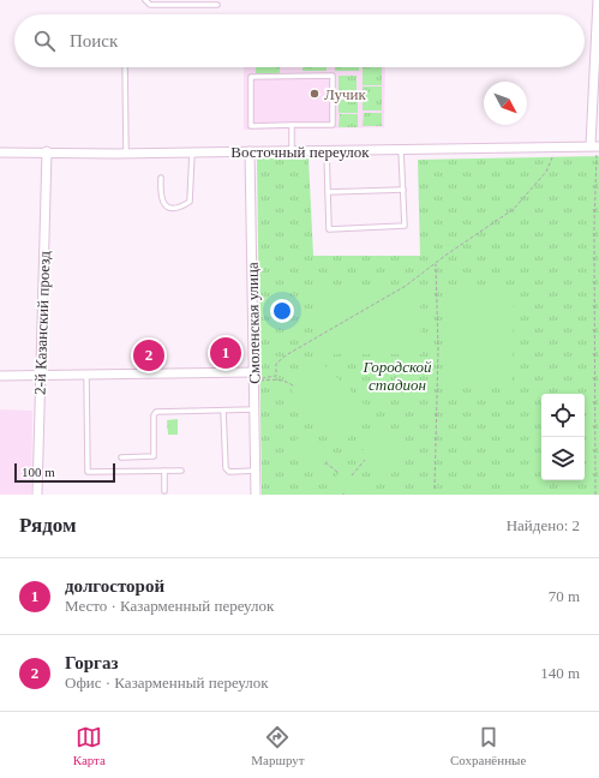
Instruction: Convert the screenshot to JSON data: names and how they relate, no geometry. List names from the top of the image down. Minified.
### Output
{"streets":{"street":["Восточный переулок","2-й Казанский проезд","Смоленская улица"]},"crossings":[["Восточный переулок","2-й Казанский проезд"],["Восточный переулок","Смоленская улица"]],"parks":["Городской стадион"],"places":["Лучик"],"scale_bar":"100 m","north":"bottom right","page":{"search":"Поиск","pins":["1","2"],"scale":"100 m","heading":["Рядом","Найдено: 2"],"list":[{"mark":"1","name":"долгосторой","note":"Место · Казарменный переулок","value":"70 m"},{"mark":"2","name":"Горгаз","note":"Офис · Казарменный переулок","value":"140 m"}],"nav":["Карта","Маршрут","Сохранённые"]}}
